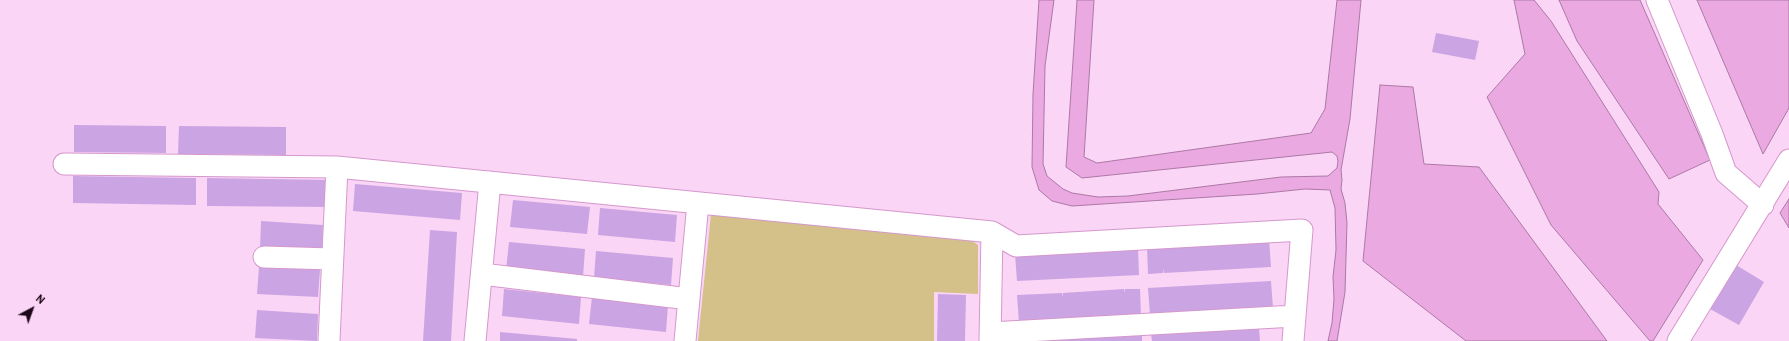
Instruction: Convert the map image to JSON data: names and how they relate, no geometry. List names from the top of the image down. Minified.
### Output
{"north":"top right"}
